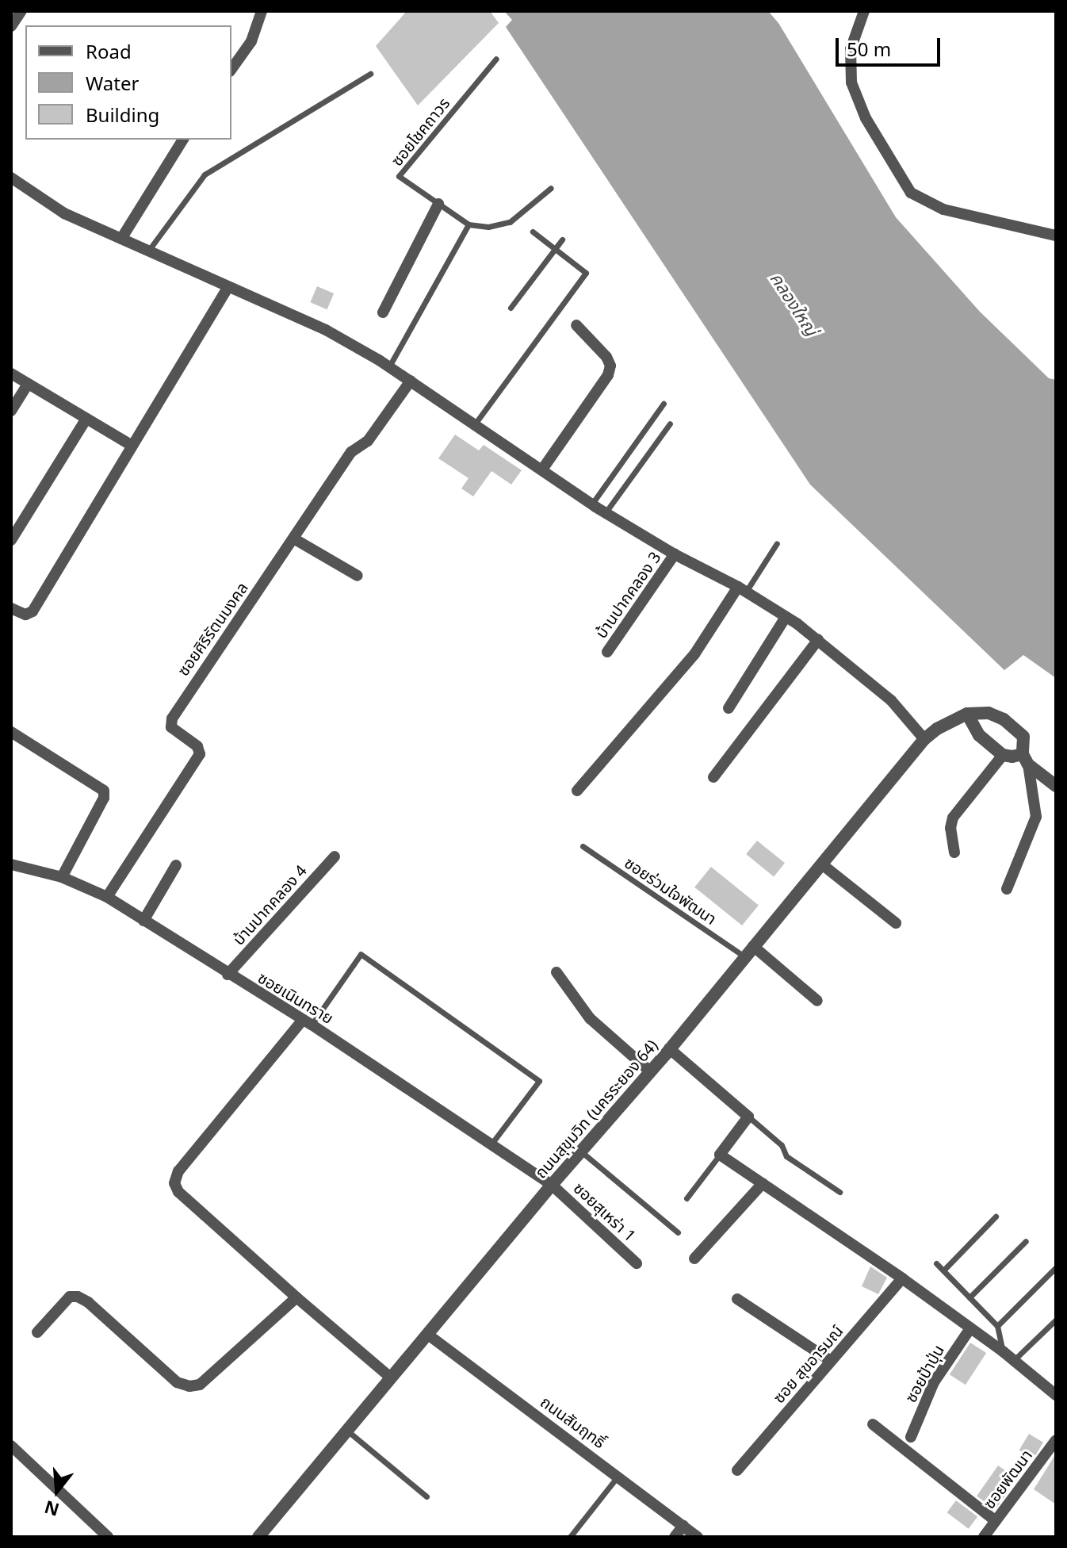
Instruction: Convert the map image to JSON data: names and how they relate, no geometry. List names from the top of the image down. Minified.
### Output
{"streets":{"street":["บ้านปากคลอง 3","ซอยศิริรัตนมงคล","บ้านปากคลอง 4","ซอยเนินทราย","ถนนสุขุมวิท (นครระยอง 64)","ซอยสุเหร่า 1","ซอย สุขอารมณ์","ซอยป้าปุ่น","ถนนสัมฤทธิ์","ซอยพัฒนา"],"lane":["ซอยโชคถาวร","ซอยร่วมใจพัฒนา"]},"crossings":[["ซอยศิริรัตนมงคล","ซอยเนินทราย"],["ซอยร่วมใจพัฒนา","ถนนสุขุมวิท (นครระยอง 64)"],["บ้านปากคลอง 4","ซอยเนินทราย"],["ซอยเนินทราย","ถนนสุขุมวิท (นครระยอง 64)"],["ซอยเนินทราย","ซอยสุเหร่า 1"],["ถนนสุขุมวิท (นครระยอง 64)","ซอยสุเหร่า 1"],["ถนนสุขุมวิท (นครระยอง 64)","ถนนสัมฤทธิ์"]],"water":["คลองใหญ่"],"legend":["Road","Water","Building"],"scale_bar":"50 m","north":"bottom"}
